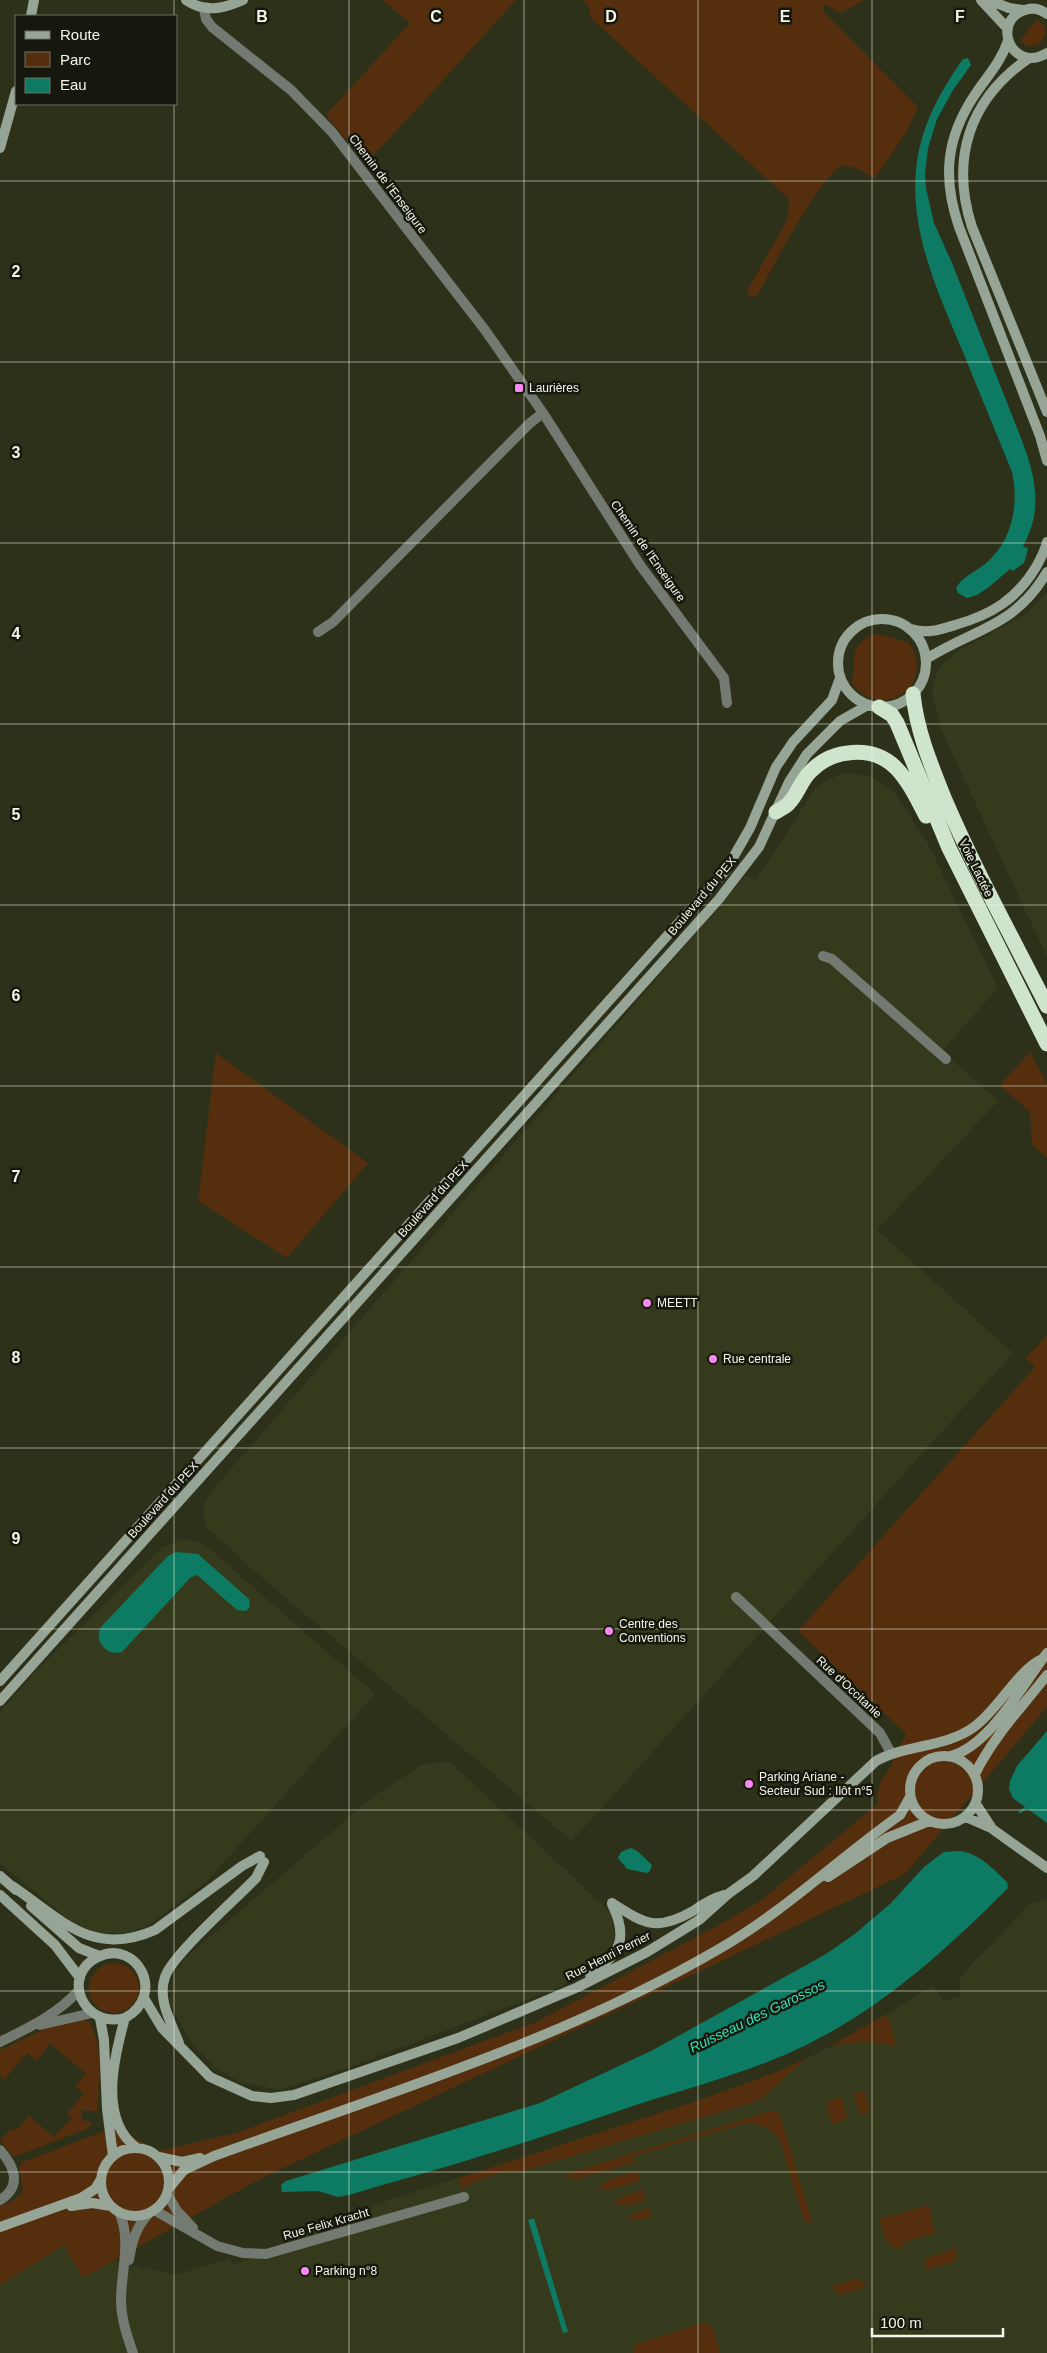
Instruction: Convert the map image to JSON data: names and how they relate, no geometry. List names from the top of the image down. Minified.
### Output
{"streets":{"highway":["Voie Lactée"],"main road":["Boulevard du PEX","Rue Henri Perrier"],"street":["Chemin de l'Enseigure","Rue d'Occitanie","Rue Felix Kracht"]},"crossings":[["Voie Lactée","Boulevard du PEX"],["Rue d'Occitanie","Rue Henri Perrier"]],"water":["Ruisseau des Garossos"],"places":{"transit":["Laurières"],"other":["MEETT","Rue centrale","Centre des Conventions","Parking Ariane - Secteur Sud : Ilôt n°5","Parking n°8"]},"legend":["Route","Parc","Eau"],"scale_bar":"100 m","grid":{"columns":["B","C","D","E","F"],"rows":["2","3","4","5","6","7","8","9"]}}
